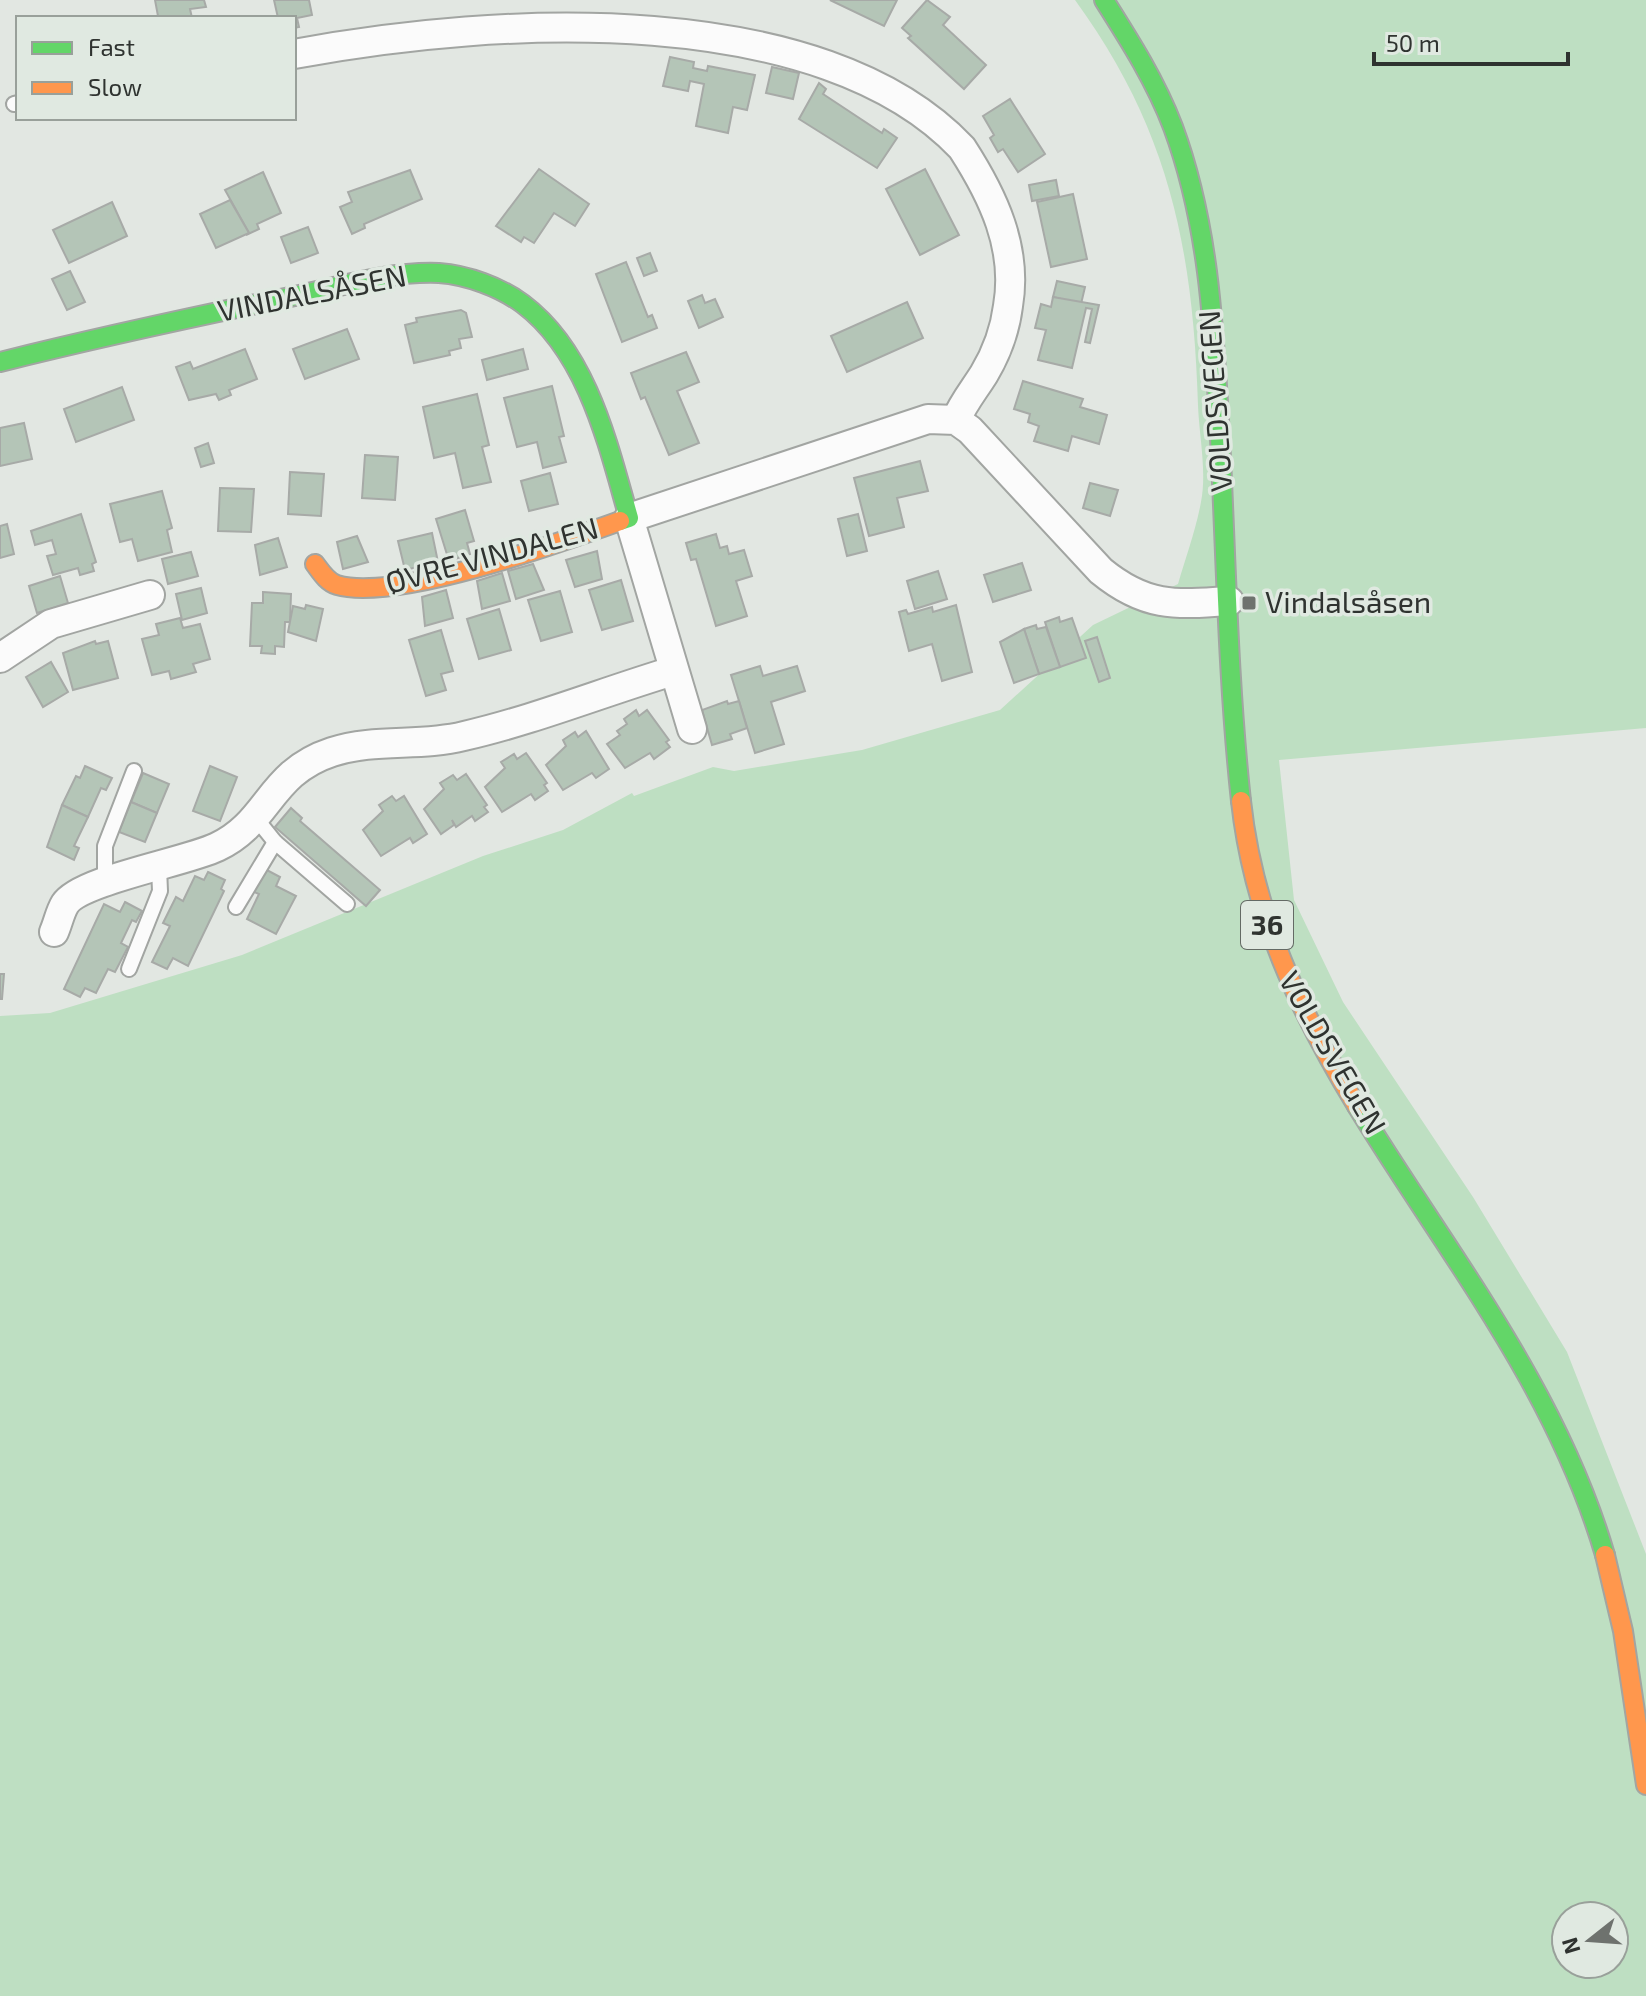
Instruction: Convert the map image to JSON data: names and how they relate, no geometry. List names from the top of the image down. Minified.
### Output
{"streets":{"main road":["VINDALSÅSEN","VOLDSVEGEN","ØVRE VINDALEN","36"]},"crossings":[["VINDALSÅSEN","ØVRE VINDALEN"]],"places":{"transit":["Vindalsåsen"]},"legend":["Fast","Slow"],"scale_bar":"50 m","north":"left"}
